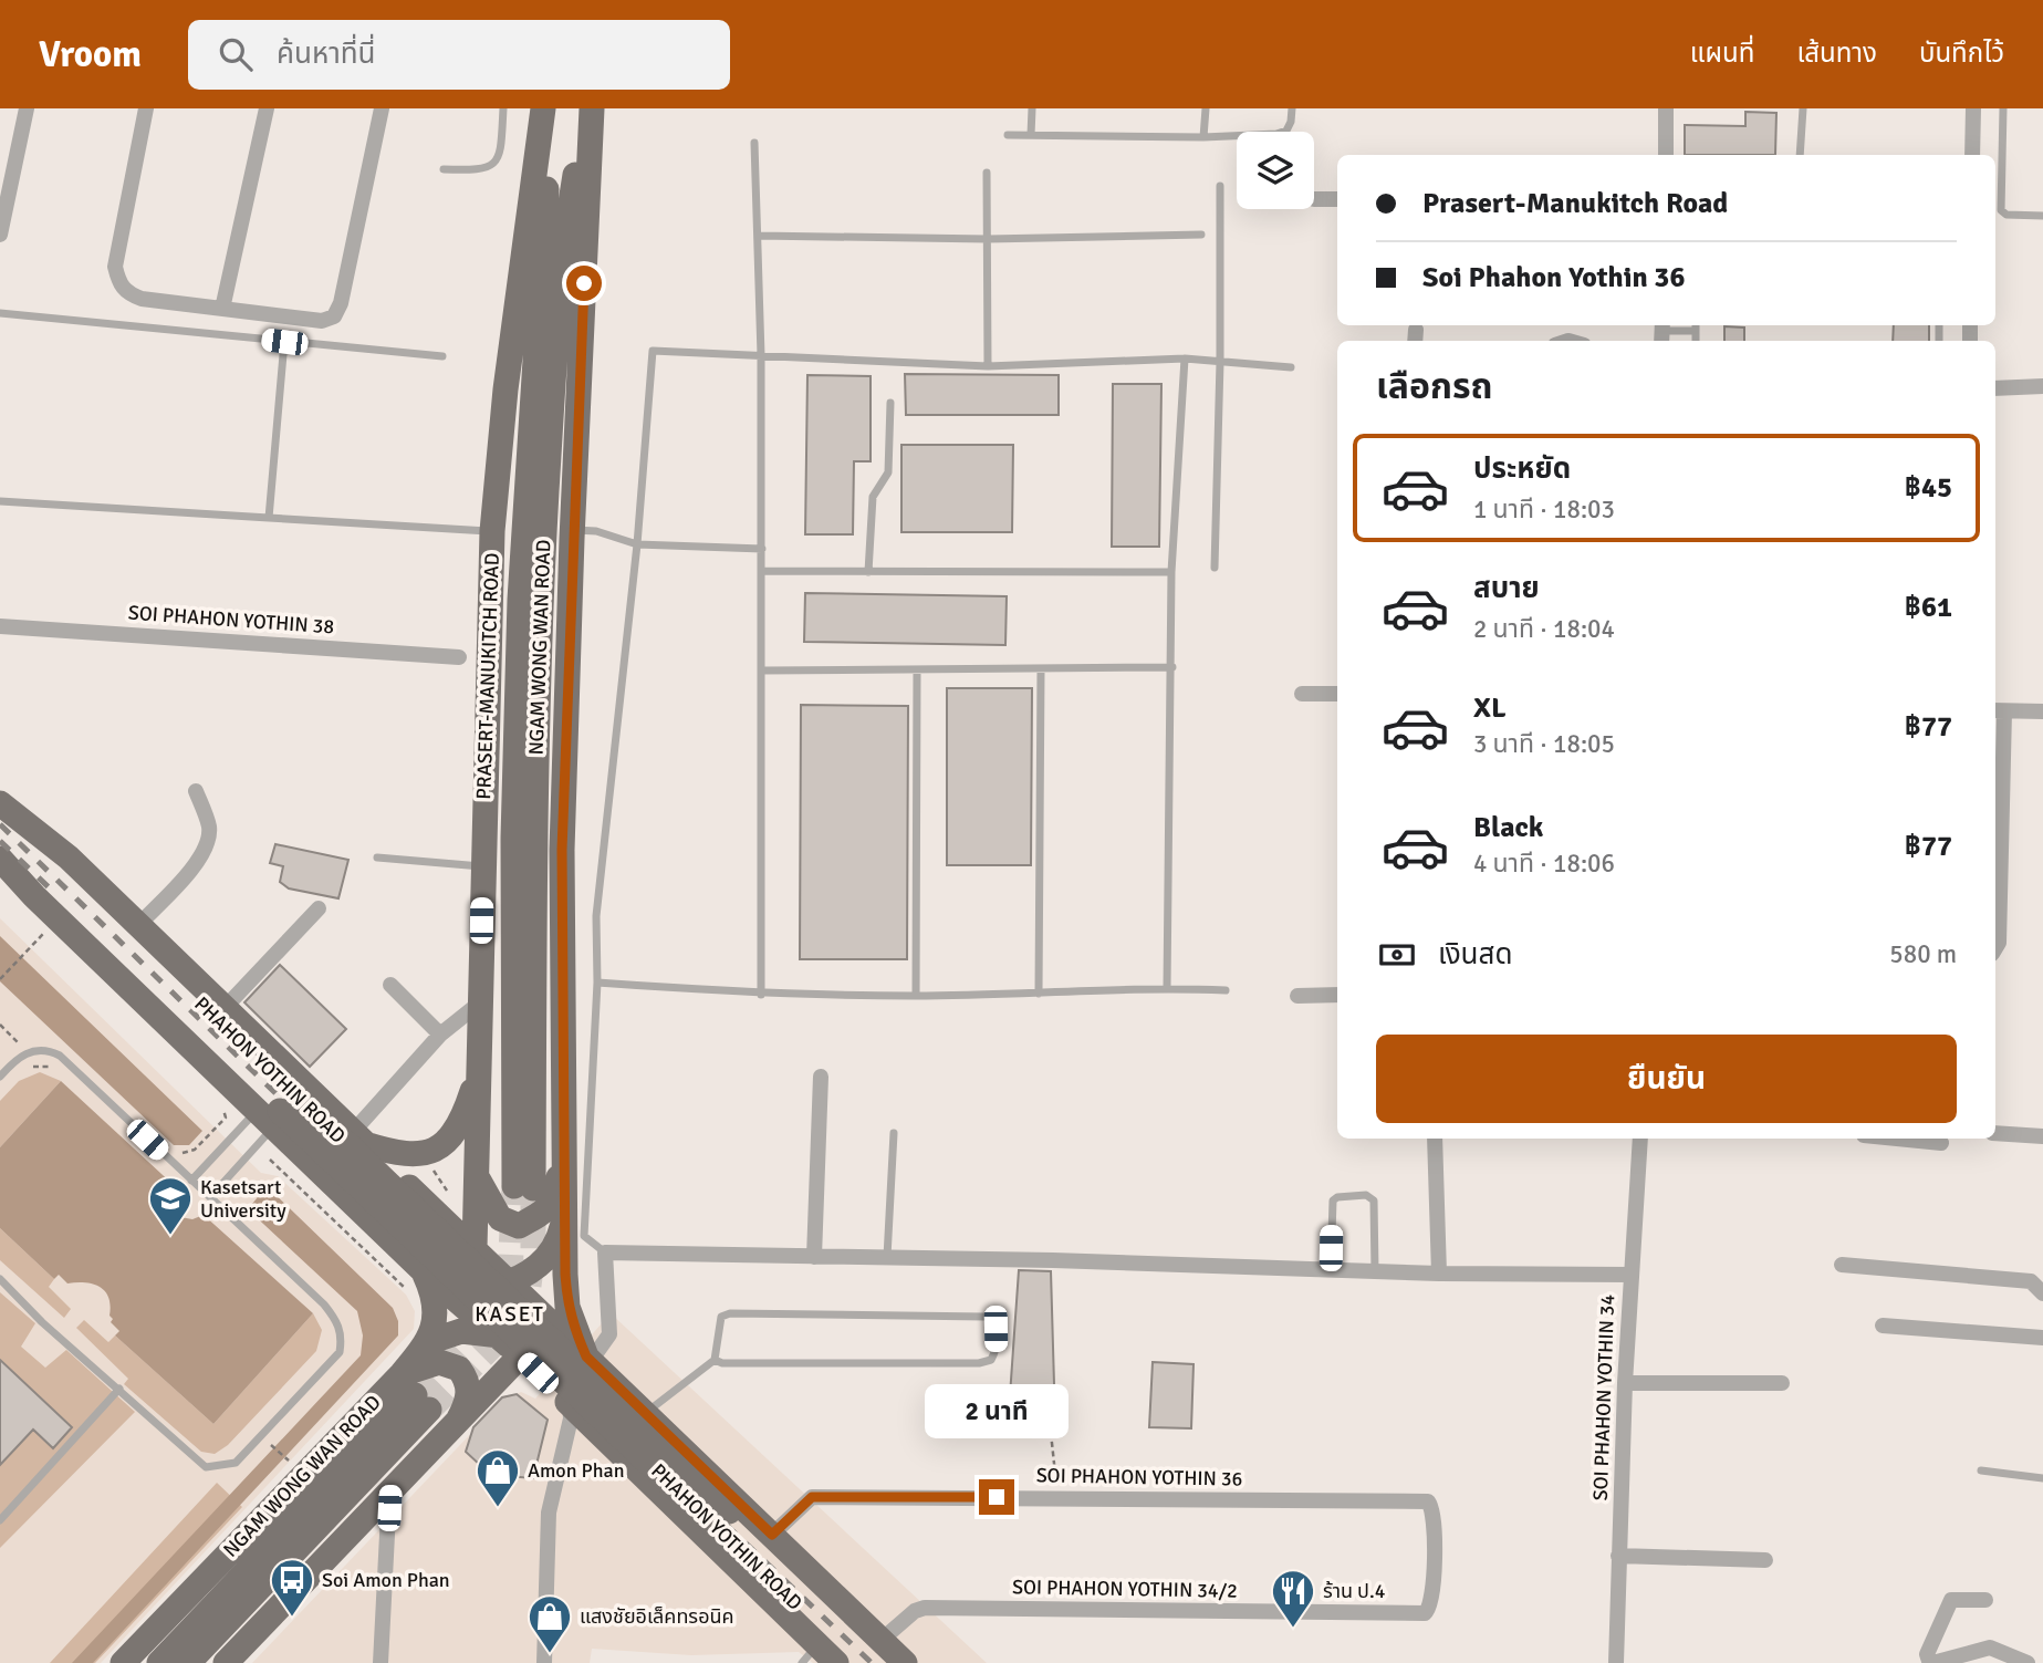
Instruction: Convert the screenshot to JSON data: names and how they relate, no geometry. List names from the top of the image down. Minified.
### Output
{"streets":{"main road":["NGAM WONG WAN ROAD","PRASERT-MANUKITCH ROAD","PHAHON YOTHIN ROAD"],"street":["SOI PHAHON YOTHIN 38","SOI PHAHON YOTHIN 34","SOI PHAHON YOTHIN 36","SOI PHAHON YOTHIN 34/2"]},"crossings":[["NGAM WONG WAN ROAD","PRASERT-MANUKITCH ROAD"],["PRASERT-MANUKITCH ROAD","PHAHON YOTHIN ROAD"],["PHAHON YOTHIN ROAD","SOI PHAHON YOTHIN 36"],["PHAHON YOTHIN ROAD","SOI PHAHON YOTHIN 34/2"],["SOI PHAHON YOTHIN 36","SOI PHAHON YOTHIN 34/2"]],"districts":["KASET"],"places":{"school or university":["Kasetsart University"],"shop":["Amon Phan","แสงชัยอิเล็คทรอนิค"],"bus stop":["Soi Amon Phan"],"restaurant":["ร้าน ป.4"]},"page":{"header":"Vroom","search":"ค้นหาที่นี่","nav":["แผนที่","เส้นทาง","บันทึกไว้"],"banner":["Prasert-Manukitch Road","Soi Phahon Yothin 36"],"heading":"เลือกรถ","list":[{"name":"ประหยัด","note":"1 นาที · 18:03","value":"฿45"},{"name":"สบาย","note":"2 นาที · 18:04","value":"฿61"},{"name":"XL","note":"3 นาที · 18:05","value":"฿77"},{"name":"Black","note":"4 นาที · 18:06","value":"฿77"}],"pay":["เงินสด","580 m"],"buttons":"ยืนยัน","bubble":"2 นาที"}}
